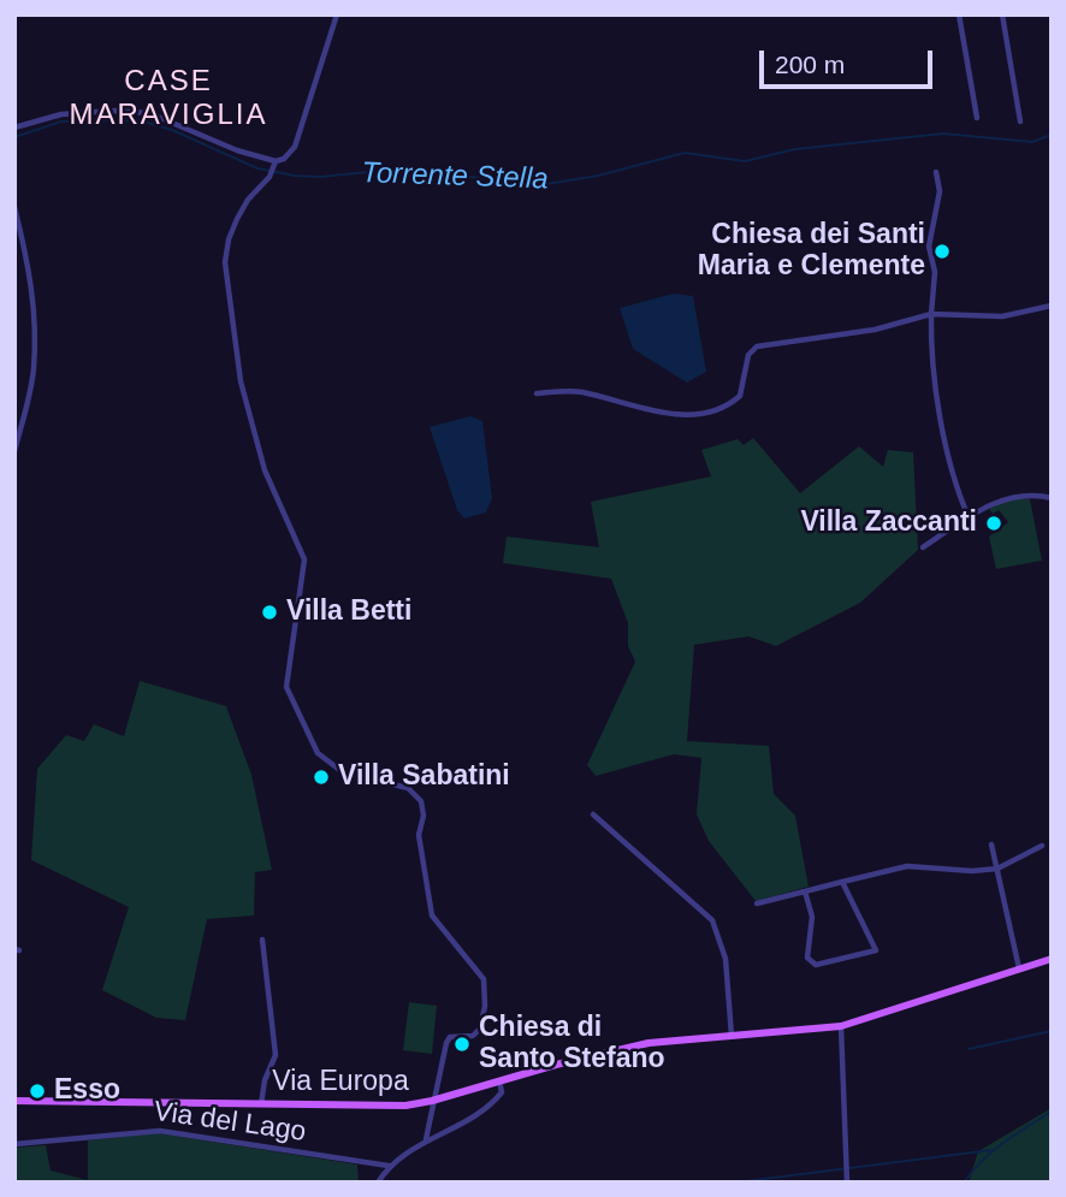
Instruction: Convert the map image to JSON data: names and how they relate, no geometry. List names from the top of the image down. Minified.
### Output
{"streets":{"main road":["Via Europa"],"street":["Via del Lago"]},"districts":["CASE MARAVIGLIA"],"water":["Torrente Stella"],"places":["Chiesa dei Santi Maria e Clemente","Villa Zaccanti","Villa Betti","Villa Sabatini","Chiesa di Santo Stefano","Esso"],"scale_bar":"200 m"}
